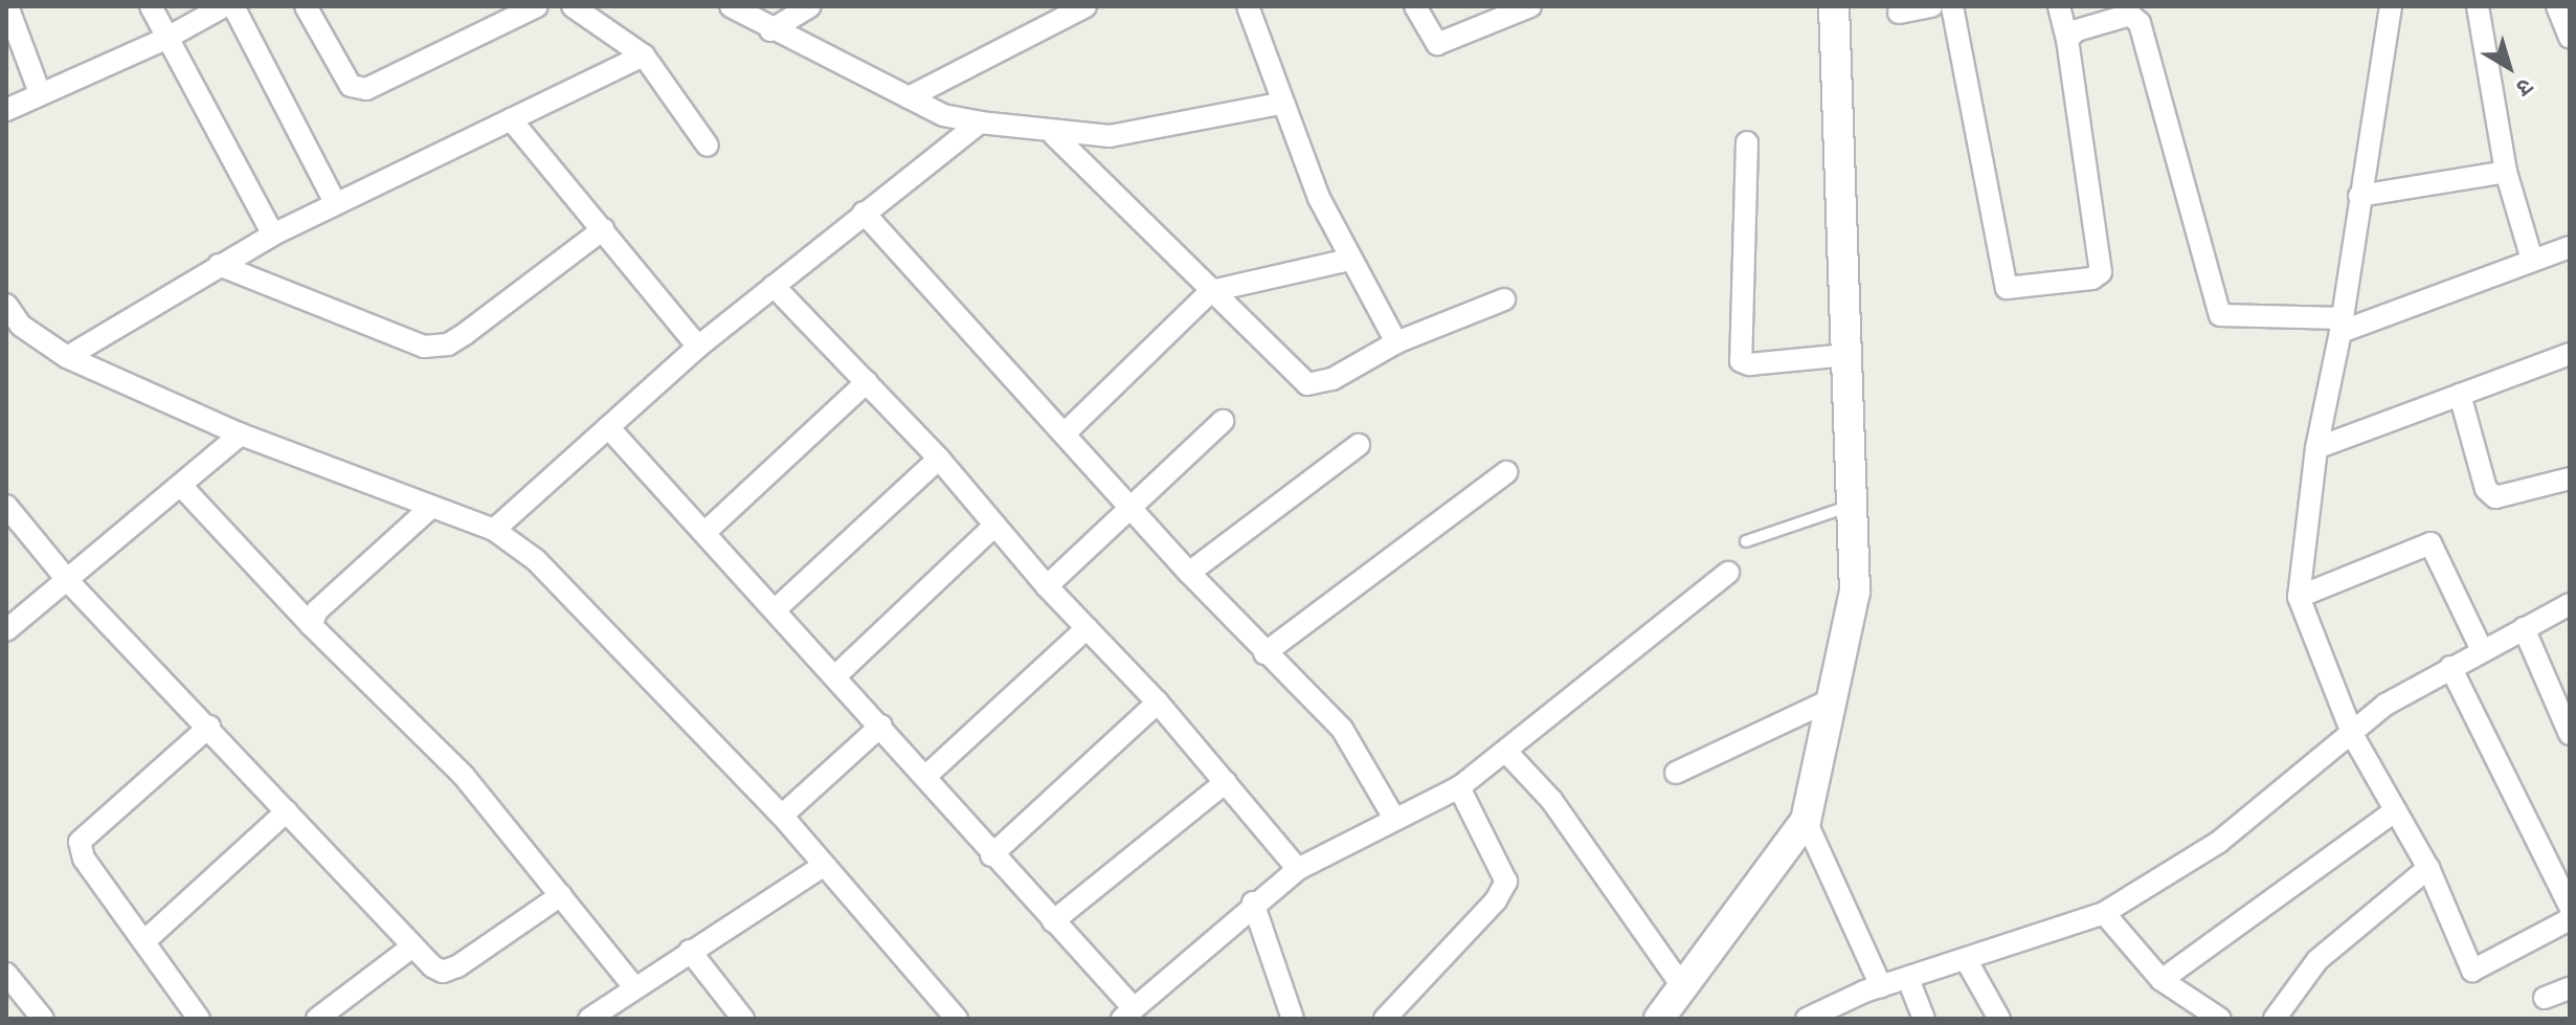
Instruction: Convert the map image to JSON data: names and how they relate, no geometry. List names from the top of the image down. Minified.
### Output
{"north":"bottom right"}
